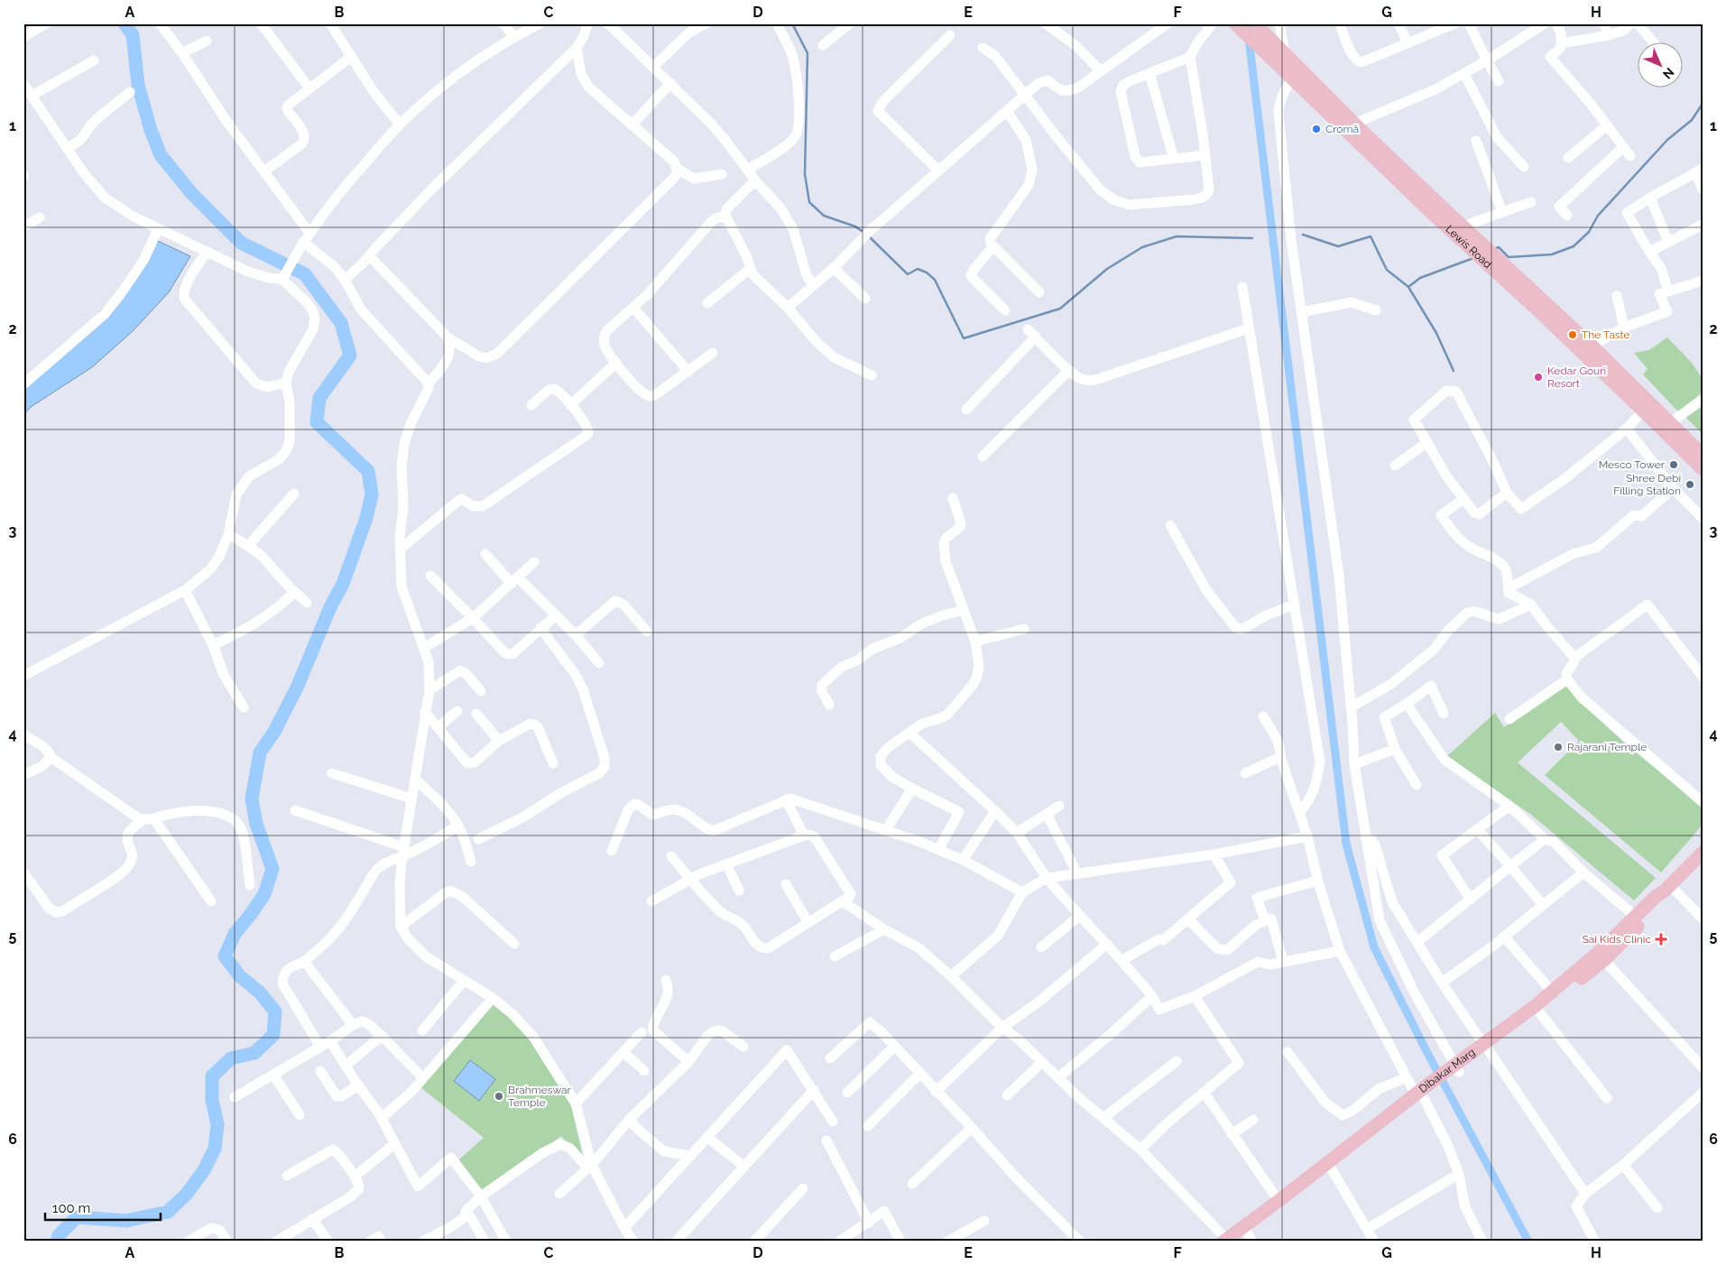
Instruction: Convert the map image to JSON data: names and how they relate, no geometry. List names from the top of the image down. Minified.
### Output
{"streets":{"main road":["Lewis Road","Dibakar Marg"]},"places":{"other":["Cromā","The Taste","Kedar Gouri Resort","Mesco Tower","Shree Debi Filling Station","Rajarani Temple","Brahmeswar Temple"],"health":["Sai Kids Clinic"]},"scale_bar":"100 m","north":"bottom right","grid":{"columns":["A","B","C","D","E","F","G","H"],"rows":["1","2","3","4","5","6"]}}
